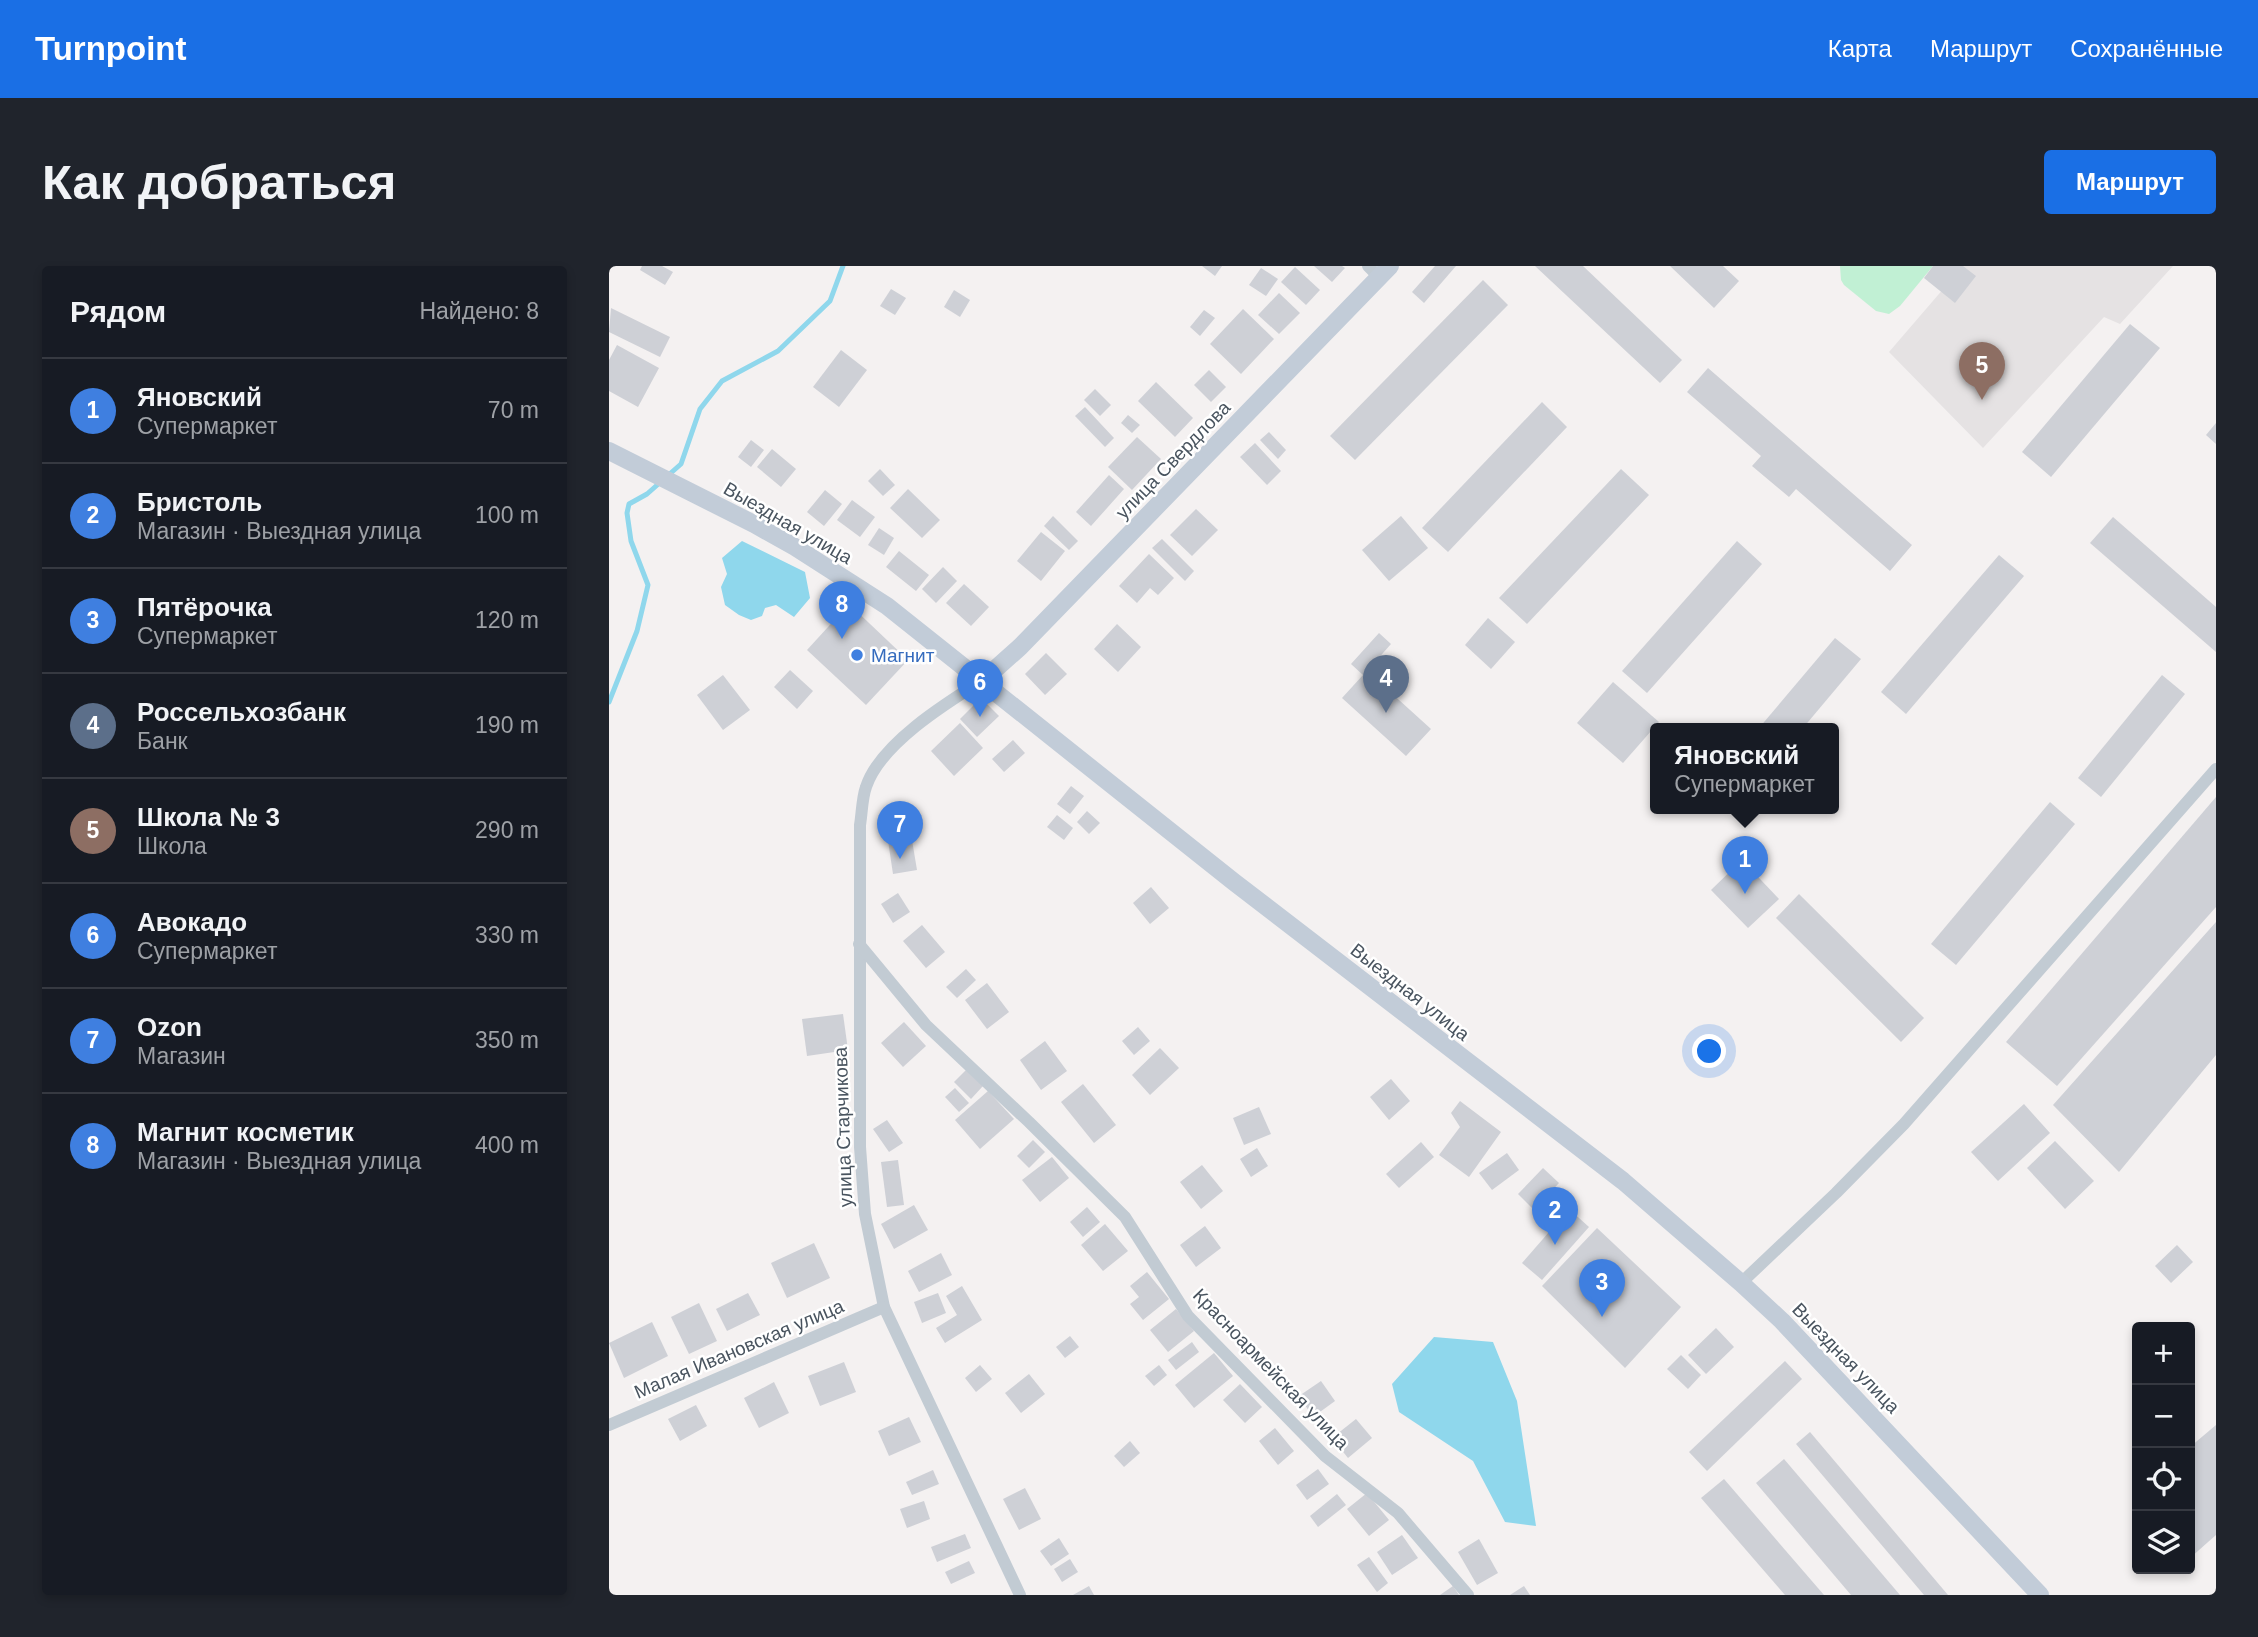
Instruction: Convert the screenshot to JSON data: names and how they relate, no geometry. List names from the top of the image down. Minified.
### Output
{"streets":{"street":["улица Свердлова","Выездная улица","улица Старчикова","Малая Ивановская улица","Красноармейская улица"]},"crossings":[["улица Свердлова","Выездная улица"],["улица Свердлова","улица Старчикова"],["Выездная улица","улица Старчикова"],["улица Старчикова","Малая Ивановская улица"],["улица Старчикова","Красноармейская улица"]],"places":["Магнит"],"page":{"header":"Turnpoint","nav":["Карта","Маршрут","Сохранённые"],"buttons":"Маршрут","title":"Как добраться","heading":["Рядом","Найдено: 8"],"pins":["5","8","4","6","7","1","2","3"],"list":[{"mark":"1","name":"Яновский","note":"Супермаркет","value":"70 m"},{"mark":"2","name":"Бристоль","note":"Магазин · Выездная улица","value":"100 m"},{"mark":"3","name":"Пятёрочка","note":"Супермаркет","value":"120 m"},{"mark":"4","name":"Россельхозбанк","note":"Банк","value":"190 m"},{"mark":"5","name":"Школа № 3","note":"Школа","value":"290 m"},{"mark":"6","name":"Авокадо","note":"Супермаркет","value":"330 m"},{"mark":"7","name":"Ozon","note":"Магазин","value":"350 m"},{"mark":"8","name":"Магнит косметик","note":"Магазин · Выездная улица","value":"400 m"}],"popup":["Яновский","Супермаркет"],"map_buttons":["+","−"]}}
